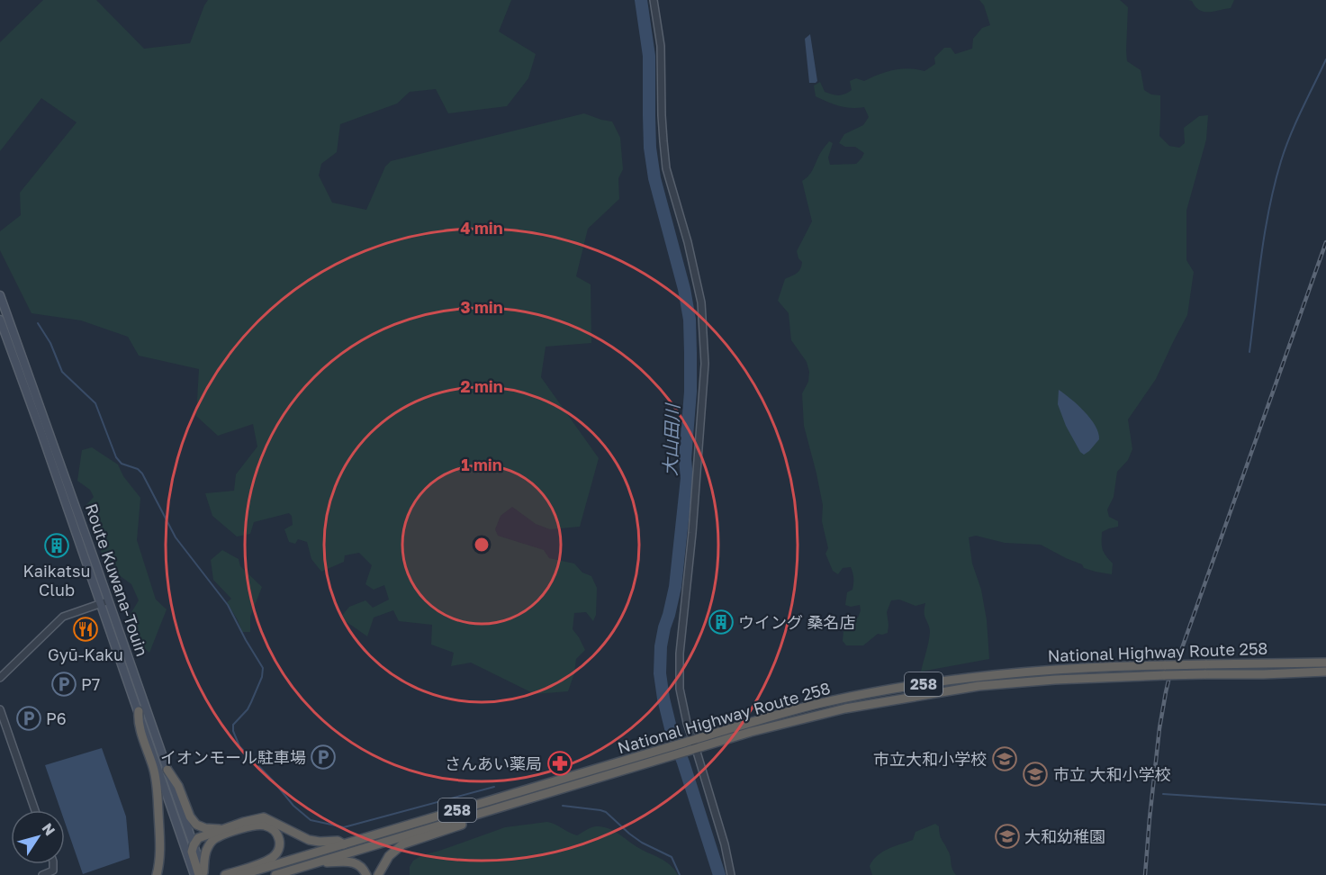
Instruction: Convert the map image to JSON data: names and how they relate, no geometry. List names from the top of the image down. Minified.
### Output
{"streets":{"highway":["National Highway Route 258","258"],"main road":["Route Kuwana-Touin"]},"water":["大山田川"],"places":{"building":["Kaikatsu Club","ウイング 桑名店"],"restaurant":["Gyū-Kaku"],"parking":["P7","P6","イオンモール駐車場"],"school or university":["市立大和小学校","市立 大和小学校","大和幼稚園"],"pharmacy":["さんあい薬局"]},"north":"top right","rings":["4 min","3 min","2 min","1 min"]}
